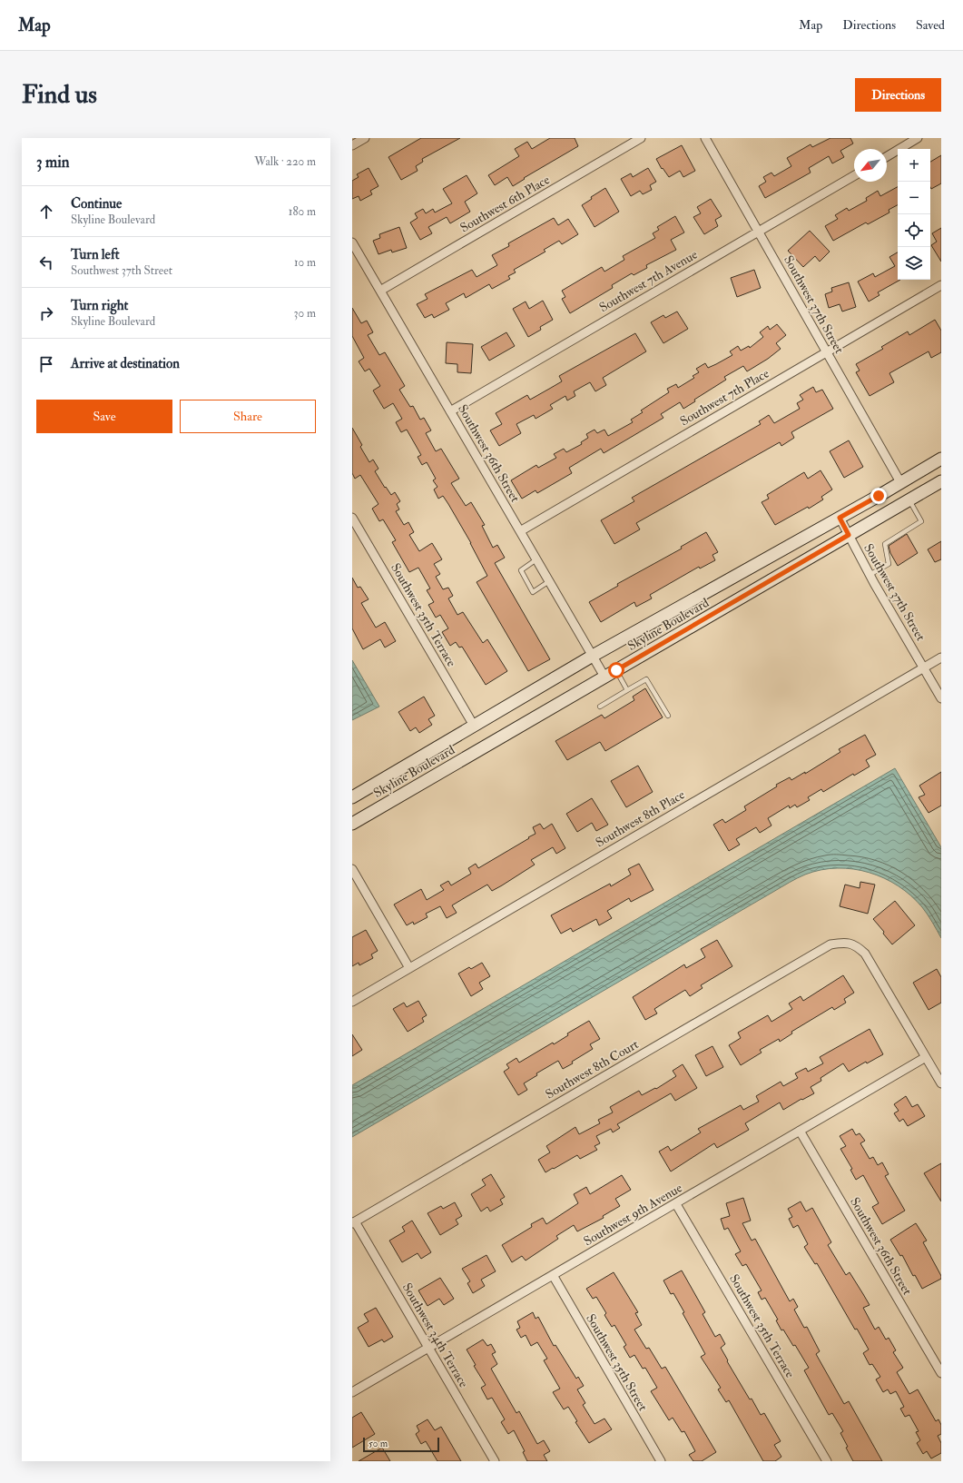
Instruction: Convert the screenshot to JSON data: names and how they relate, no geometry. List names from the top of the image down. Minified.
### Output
{"streets":{"street":["Southwest 6th Place","Southwest 7th Avenue","Southwest 37th Street","Southwest 7th Place","Southwest 36th Street","Southwest 35th Terrace","Skyline Boulevard","Southwest 8th Place","Southwest 8th Court","Southwest 9th Avenue","Southwest 34th Terrace","Southwest 35th Street"]},"crossings":[["Southwest 6th Place","Southwest 36th Street"],["Southwest 7th Avenue","Southwest 37th Street"],["Southwest 7th Avenue","Southwest 36th Street"],["Southwest 37th Street","Southwest 7th Place"],["Southwest 37th Street","Skyline Boulevard"],["Southwest 37th Street","Southwest 8th Place"],["Southwest 7th Place","Southwest 36th Street"],["Southwest 36th Street","Skyline Boulevard"],["Southwest 36th Street","Southwest 9th Avenue"],["Southwest 35th Terrace","Skyline Boulevard"],["Southwest 35th Terrace","Southwest 9th Avenue"],["Southwest 8th Court","Southwest 9th Avenue"],["Southwest 8th Court","Southwest 34th Terrace"],["Southwest 9th Avenue","Southwest 34th Terrace"],["Southwest 9th Avenue","Southwest 35th Street"]],"scale_bar":"50 m","north":"bottom left","page":{"header":"Map","nav":["Map","Directions","Saved"],"buttons":["Directions",["Save","Share"]],"title":"Find us","heading":["3 min","Walk · 220 m"],"map_buttons":["+","−"],"list":[["Continue","Skyline Boulevard","180 m"],["Turn left","Southwest 37th Street","10 m"],["Turn right","Skyline Boulevard","30 m"],"Arrive at destination"],"scale":"50 m"}}
